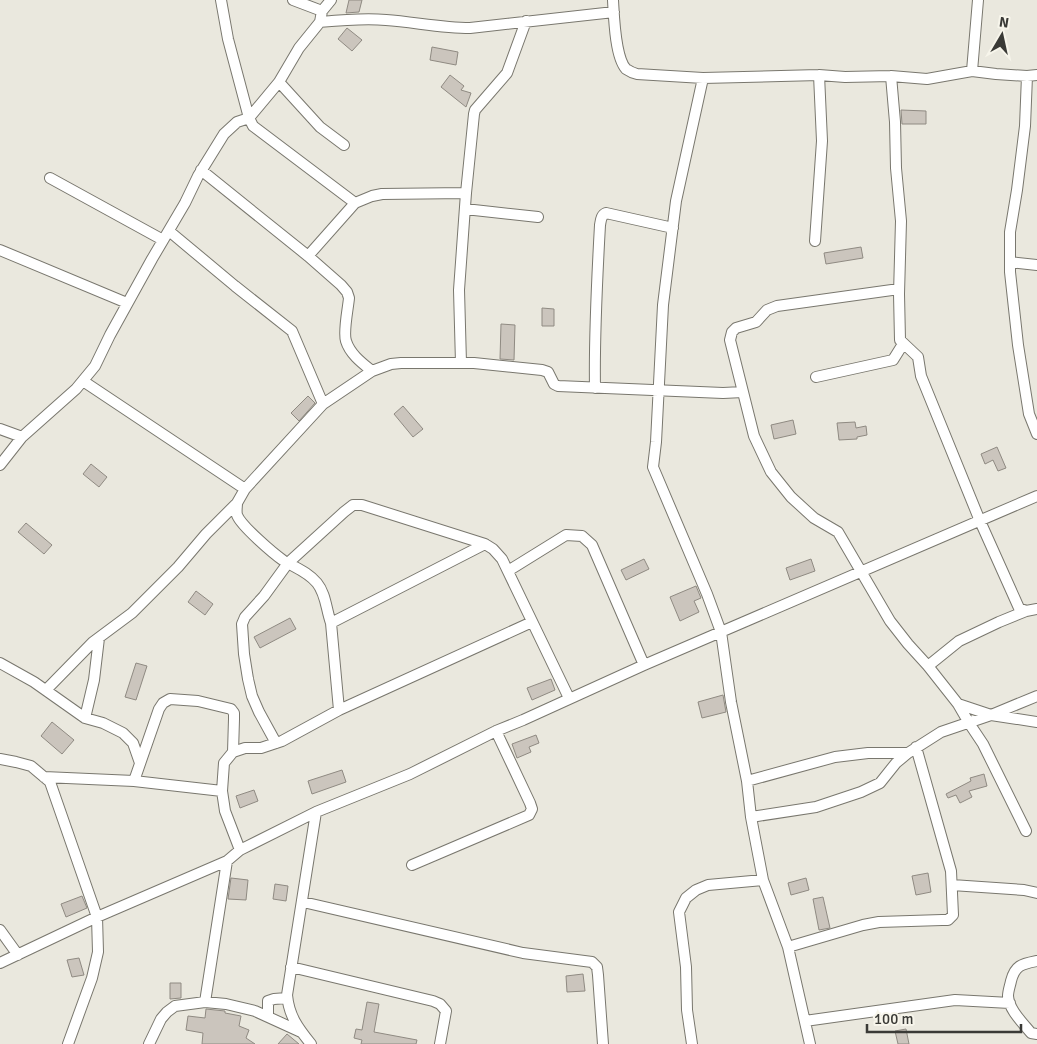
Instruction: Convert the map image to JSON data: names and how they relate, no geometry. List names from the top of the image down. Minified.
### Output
{"scale_bar":"100 m","north":"top"}
